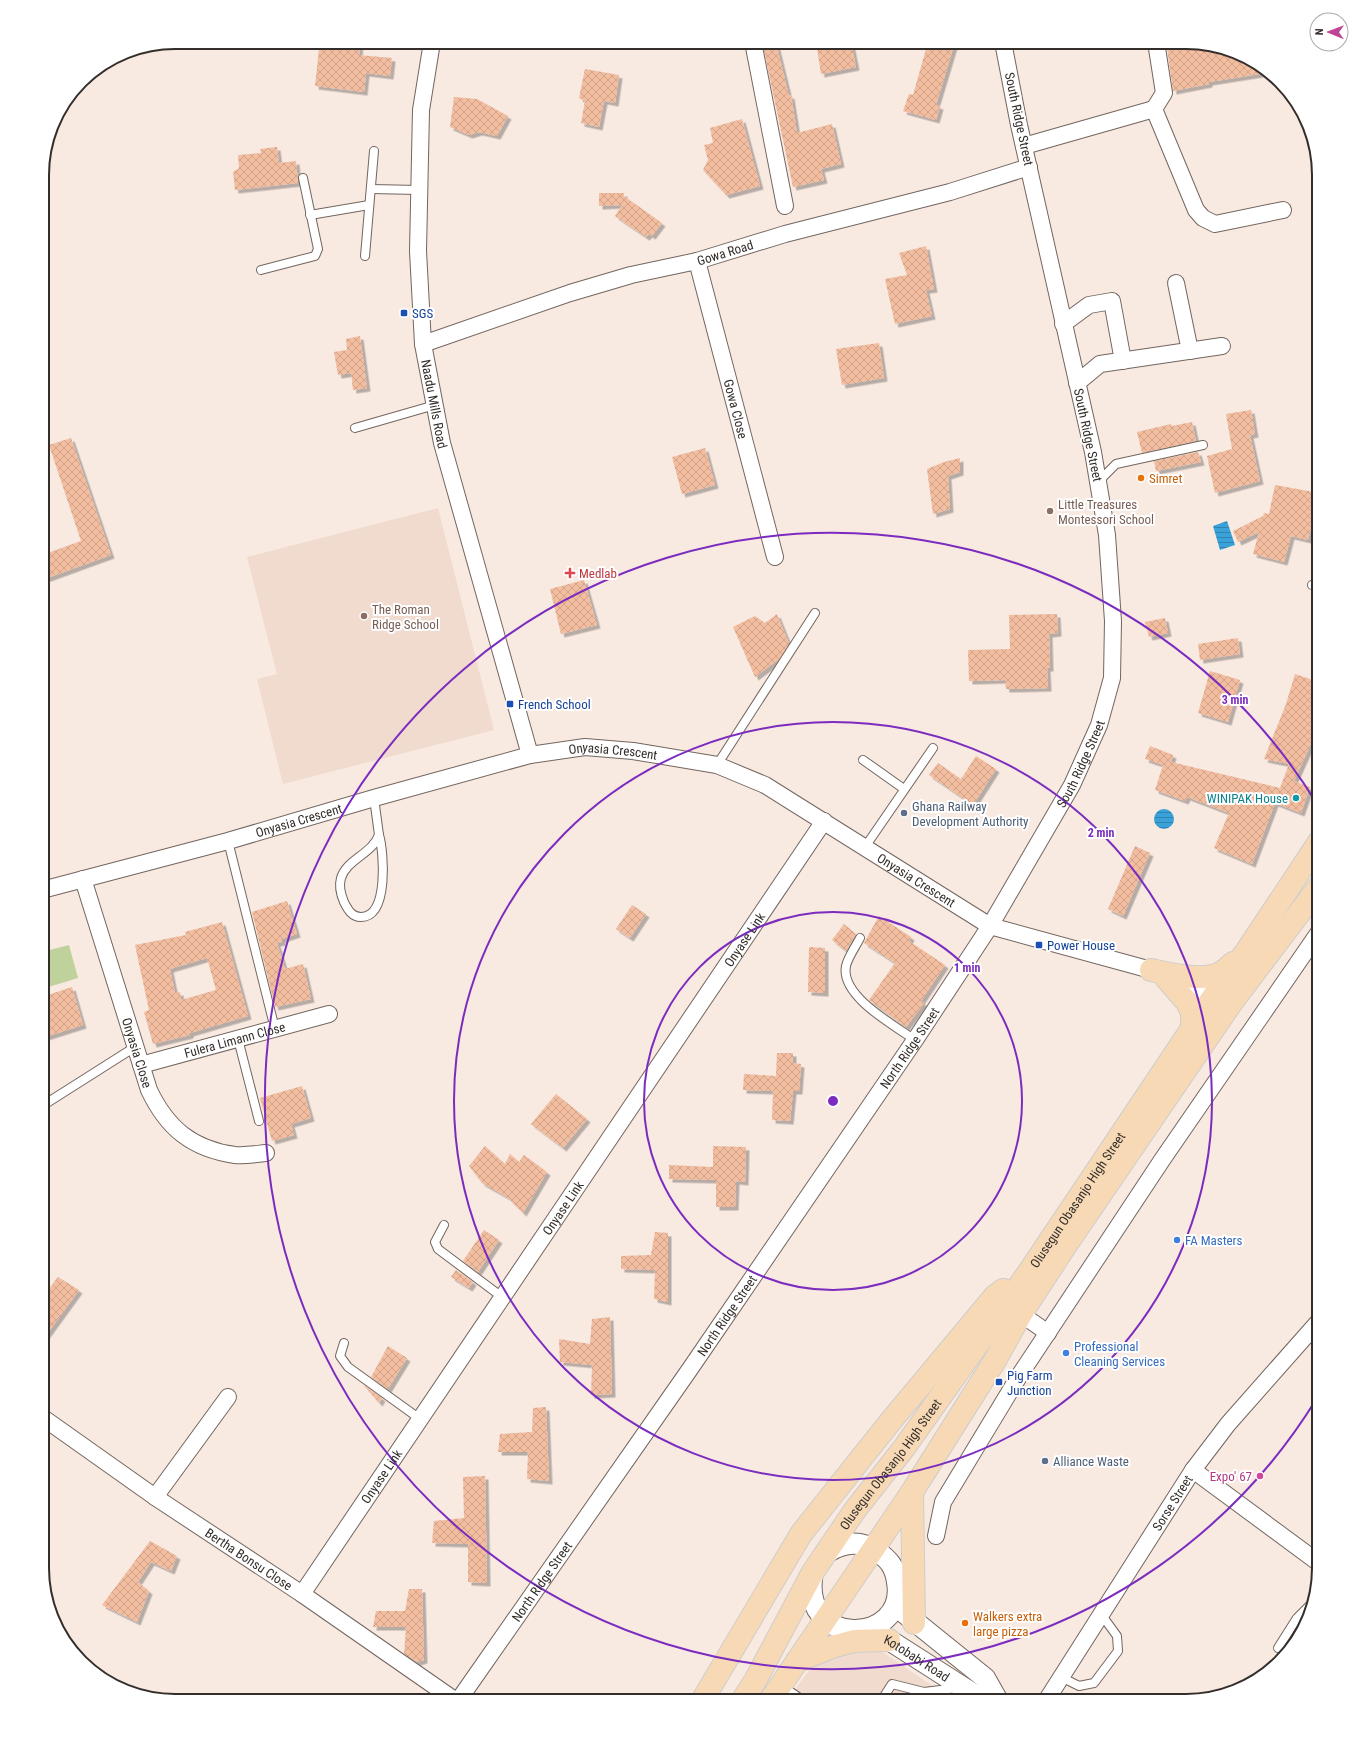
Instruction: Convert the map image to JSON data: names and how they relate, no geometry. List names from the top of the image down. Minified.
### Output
{"streets":{"main road":["Olusegun Obasanjo High Street"],"street":["South Ridge Street","Gowa Road","Naadu Mills Road","Gowa Close","Onyasia Crescent","Onyase Link","Fulera Limann Close","North Ridge Street","Onyasia Close","Sorse Street","Bertha Bonsu Close","Kotobabi Road"]},"crossings":[["South Ridge Street","Gowa Road"],["South Ridge Street","Onyasia Crescent"],["South Ridge Street","North Ridge Street"],["Gowa Road","Naadu Mills Road"],["Gowa Road","Gowa Close"],["Naadu Mills Road","Onyasia Crescent"],["Onyasia Crescent","Onyase Link"],["Onyasia Crescent","North Ridge Street"],["Onyasia Crescent","Onyasia Close"],["Onyasia Crescent","Olusegun Obasanjo High Street"],["Onyase Link","Bertha Bonsu Close"],["Fulera Limann Close","Onyasia Close"]],"places":{"transit":["SGS","French School","Power House","Pig Farm Junction"],"other":["Simret","Little Treasures Montessori School","The Roman Ridge School","WINIPAK House","Ghana Railway Development Authority","FA Masters","Professional Cleaning Services","Alliance Waste","Expo' 67","Walkers extra large pizza"],"health":["Medlab"]},"north":"left","rings":["3 min","2 min","1 min"]}
